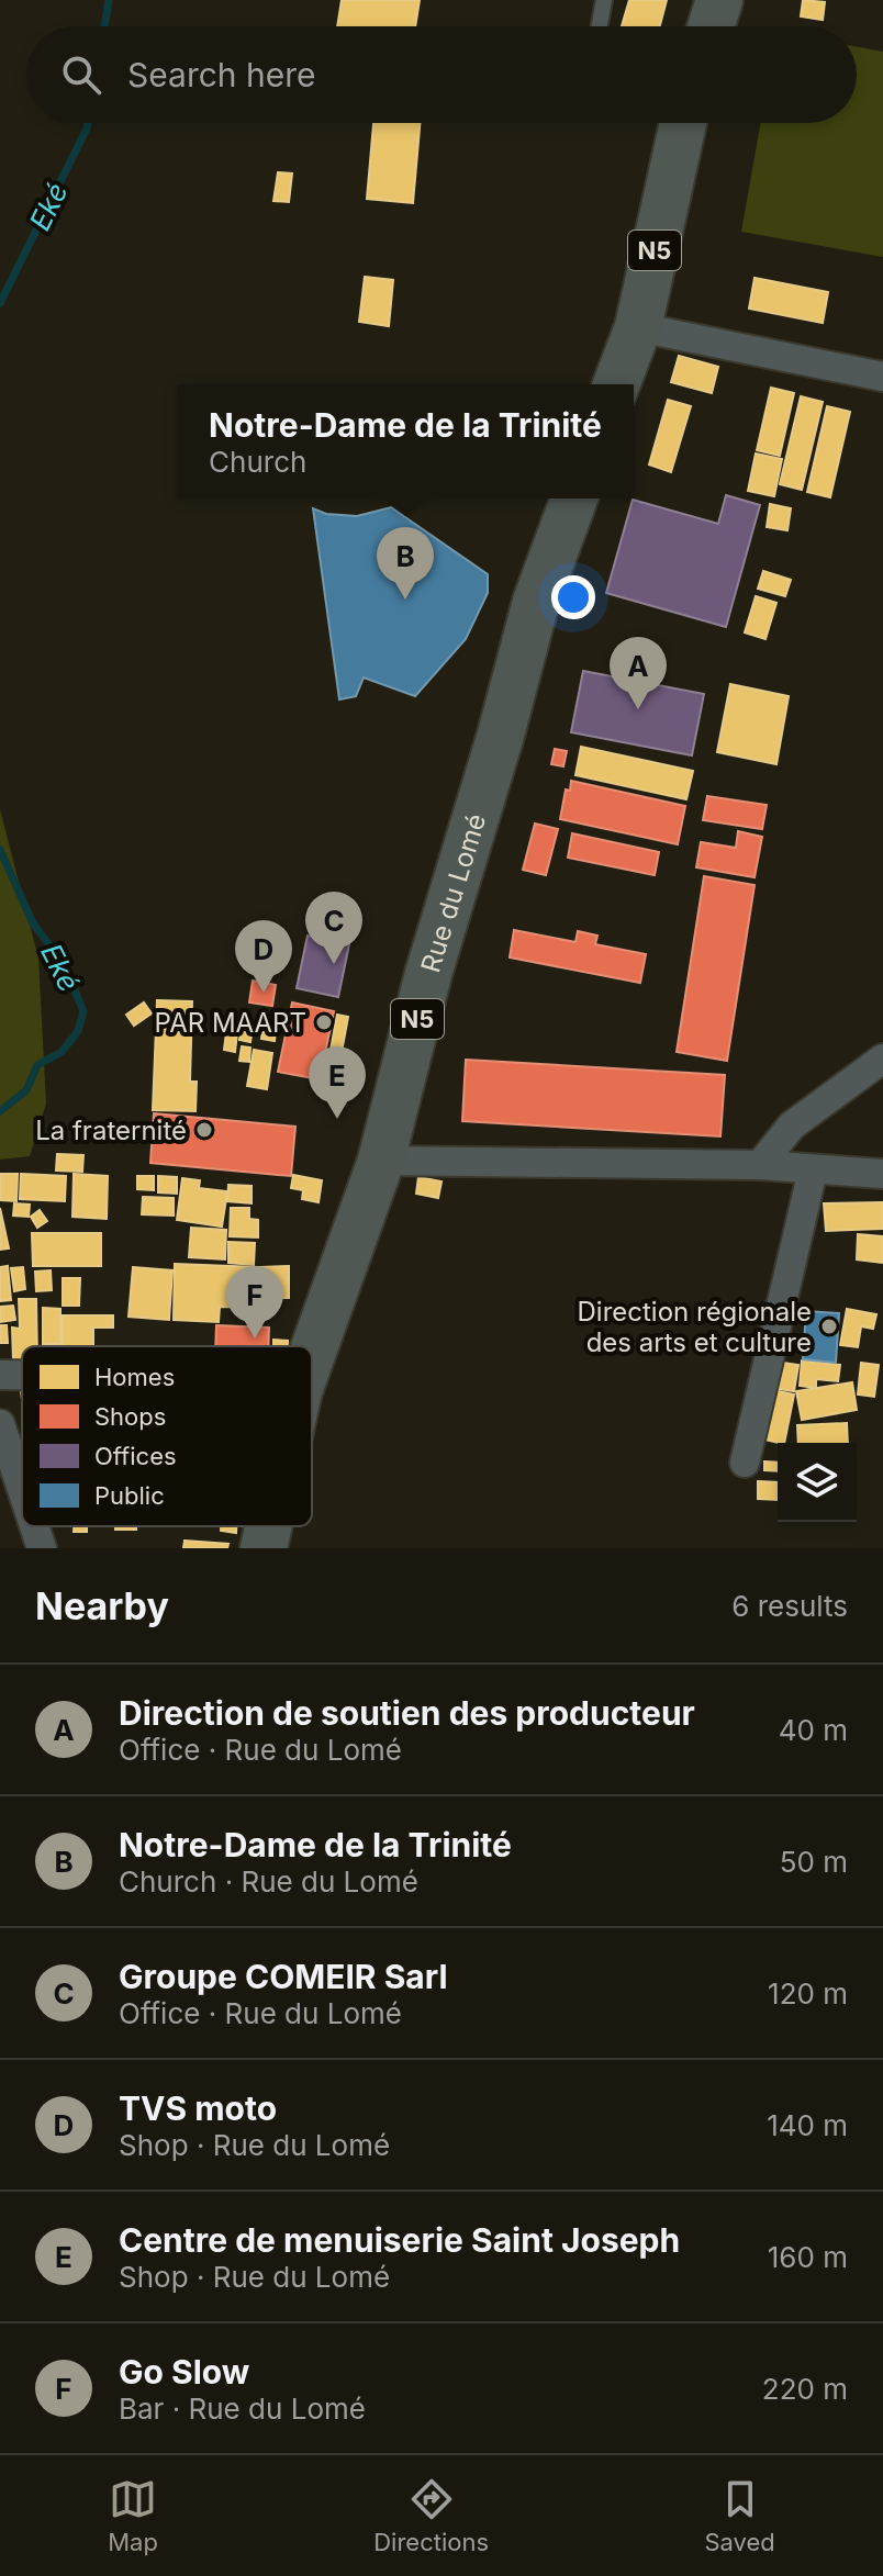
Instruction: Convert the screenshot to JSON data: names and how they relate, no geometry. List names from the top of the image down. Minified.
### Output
{"streets":{"main road":["N5","Rue du Lomé"]},"water":["Eké"],"places":["PAR MAART","La fraternité","Direction régionale des arts et culture"],"legend":["Homes","Shops","Offices","Public"],"page":{"search":"Search here","popup":["Notre-Dame de la Trinité","Church"],"pins":["B","A","C","D","E","F"],"heading":["Nearby","6 results"],"list":[{"mark":"A","name":"Direction de soutien des producteur","note":"Office · Rue du Lomé","value":"40 m"},{"mark":"B","name":"Notre-Dame de la Trinité","note":"Church · Rue du Lomé","value":"50 m"},{"mark":"C","name":"Groupe COMEIR Sarl","note":"Office · Rue du Lomé","value":"120 m"},{"mark":"D","name":"TVS moto","note":"Shop · Rue du Lomé","value":"140 m"},{"mark":"E","name":"Centre de menuiserie Saint Joseph","note":"Shop · Rue du Lomé","value":"160 m"},{"mark":"F","name":"Go Slow","note":"Bar · Rue du Lomé","value":"220 m"}],"nav":["Map","Directions","Saved"]}}
